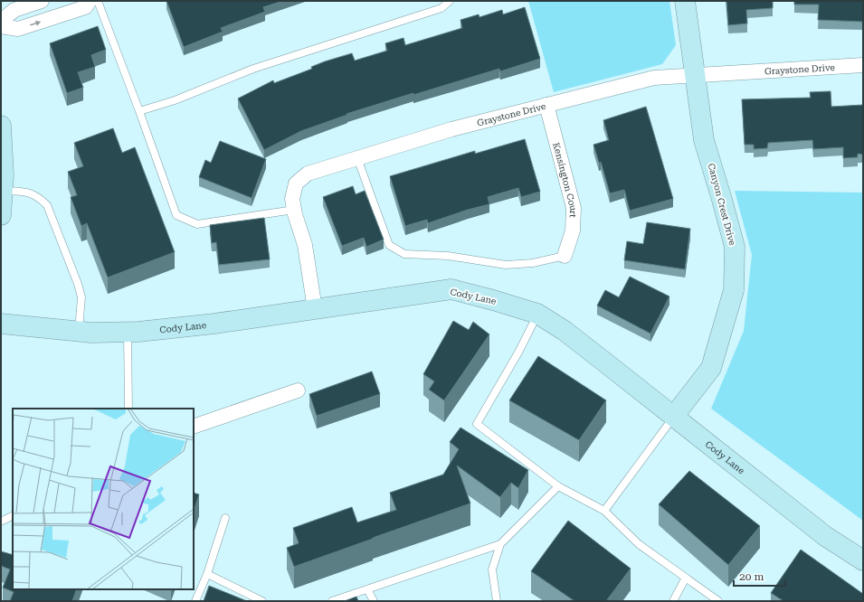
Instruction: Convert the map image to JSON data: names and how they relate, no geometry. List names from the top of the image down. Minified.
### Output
{"streets":{"street":["Graystone Drive","Kensington Court","Canyon Crest Drive","Cody Lane"]},"crossings":[["Graystone Drive","Kensington Court"],["Graystone Drive","Canyon Crest Drive"],["Graystone Drive","Cody Lane"],["Canyon Crest Drive","Cody Lane"]],"scale_bar":"20 m"}
